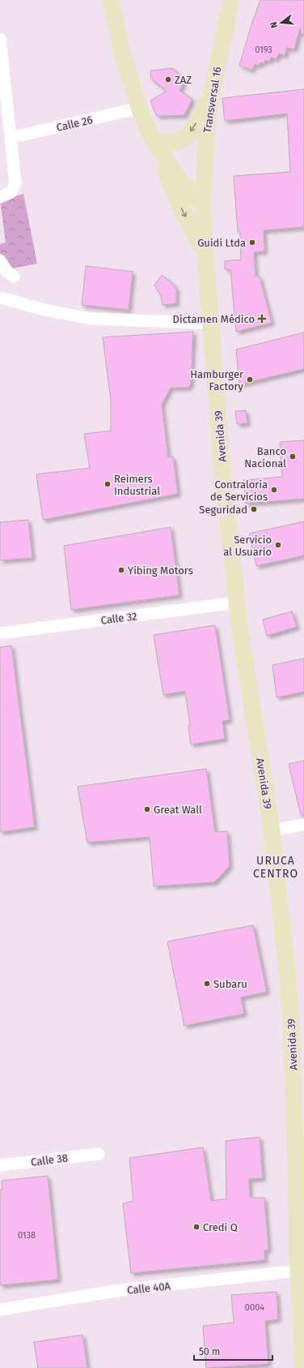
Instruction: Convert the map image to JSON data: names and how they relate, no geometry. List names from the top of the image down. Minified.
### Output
{"streets":{"main road":["Transversal 16","Avenida 39"],"street":["Calle 26","Calle 32","Calle 38","Calle 40A"]},"crossings":[["Transversal 16","Avenida 39"],["Avenida 39","Calle 32"],["Avenida 39","Calle 40A"]],"districts":["URUCA CENTRO"],"places":{"other":["ZAZ","Guidi Ltda","Hamburger Factory","Banco Nacional","Reimers Industrial","Contraloría de Servicios","Seguridad","Servicio al Usuario","Yibing Motors","Great Wall","Subaru","Credi Q"],"health":["Dictamen Médico"]},"house_numbers":["0193","0138","0004"],"scale_bar":"50 m","north":"left"}
